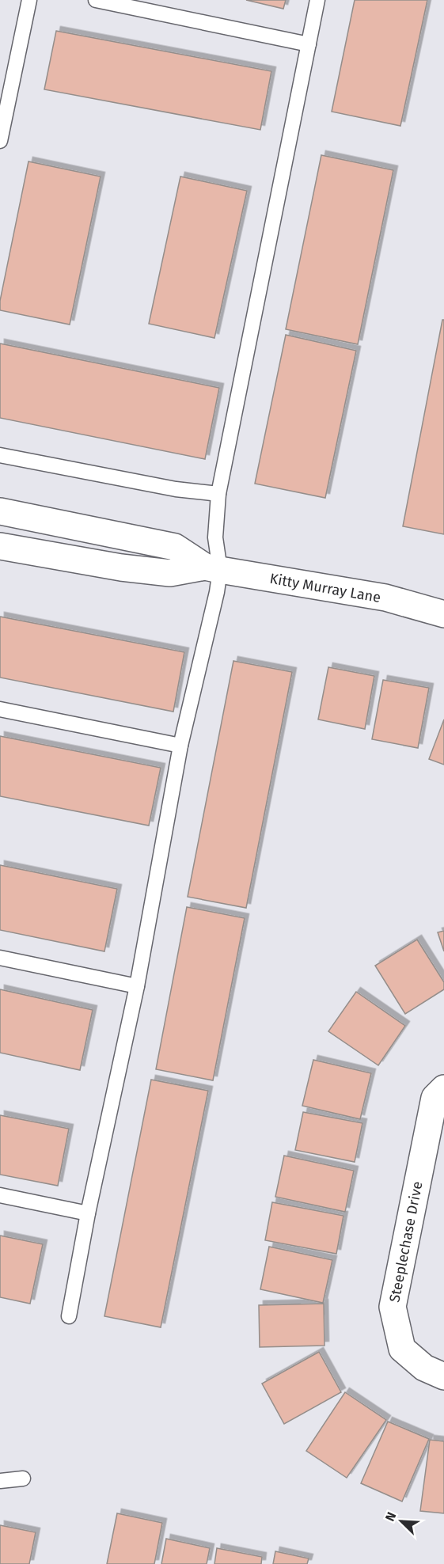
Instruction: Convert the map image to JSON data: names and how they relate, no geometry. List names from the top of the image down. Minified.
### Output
{"streets":{"street":["Kitty Murray Lane","Steeplechase Drive"]},"north":"top left"}
